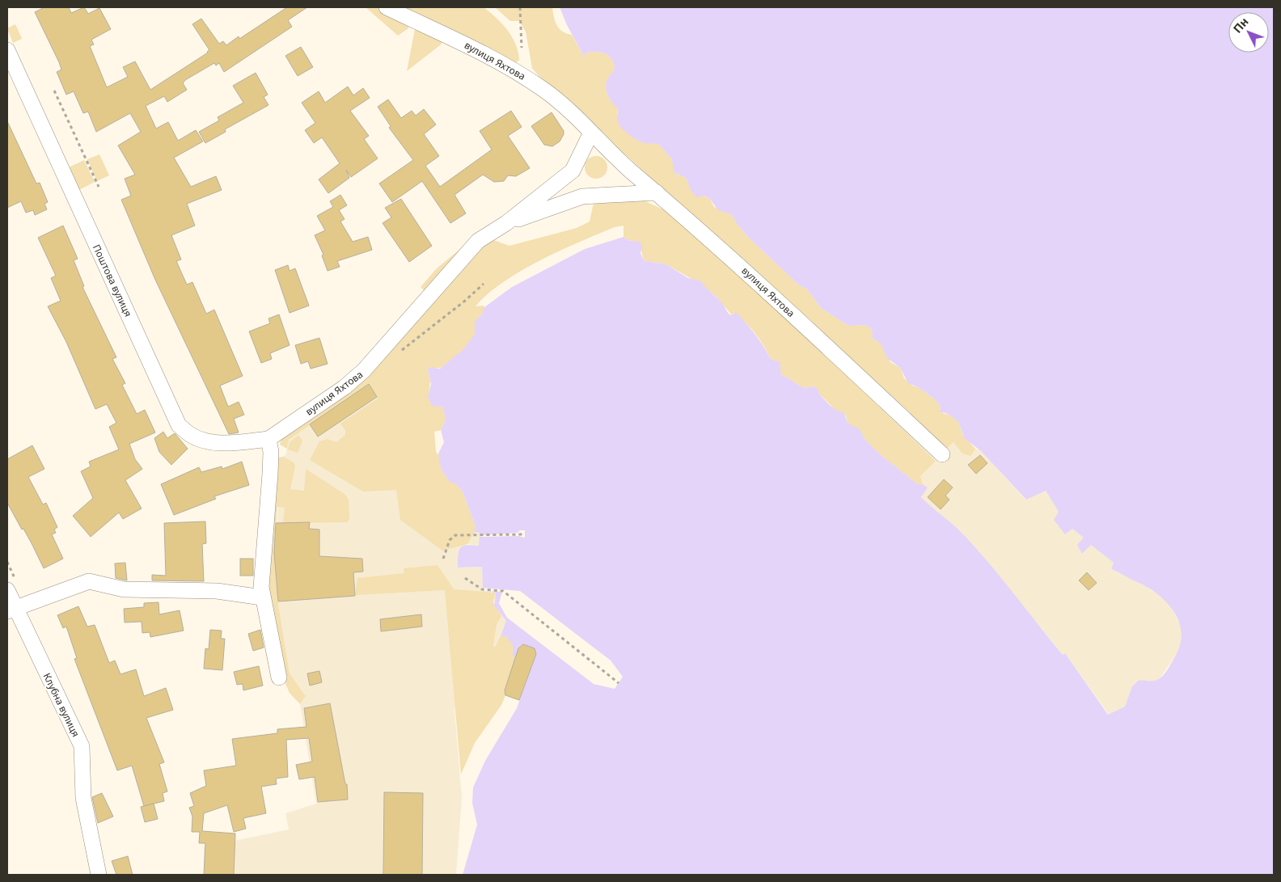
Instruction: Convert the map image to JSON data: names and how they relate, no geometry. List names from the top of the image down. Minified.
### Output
{"streets":{"street":["вулиця Яхтова","Поштова вулиця","Клубна вулиця"]},"crossings":[["вулиця Яхтова","Поштова вулиця"]],"north":"top left"}
